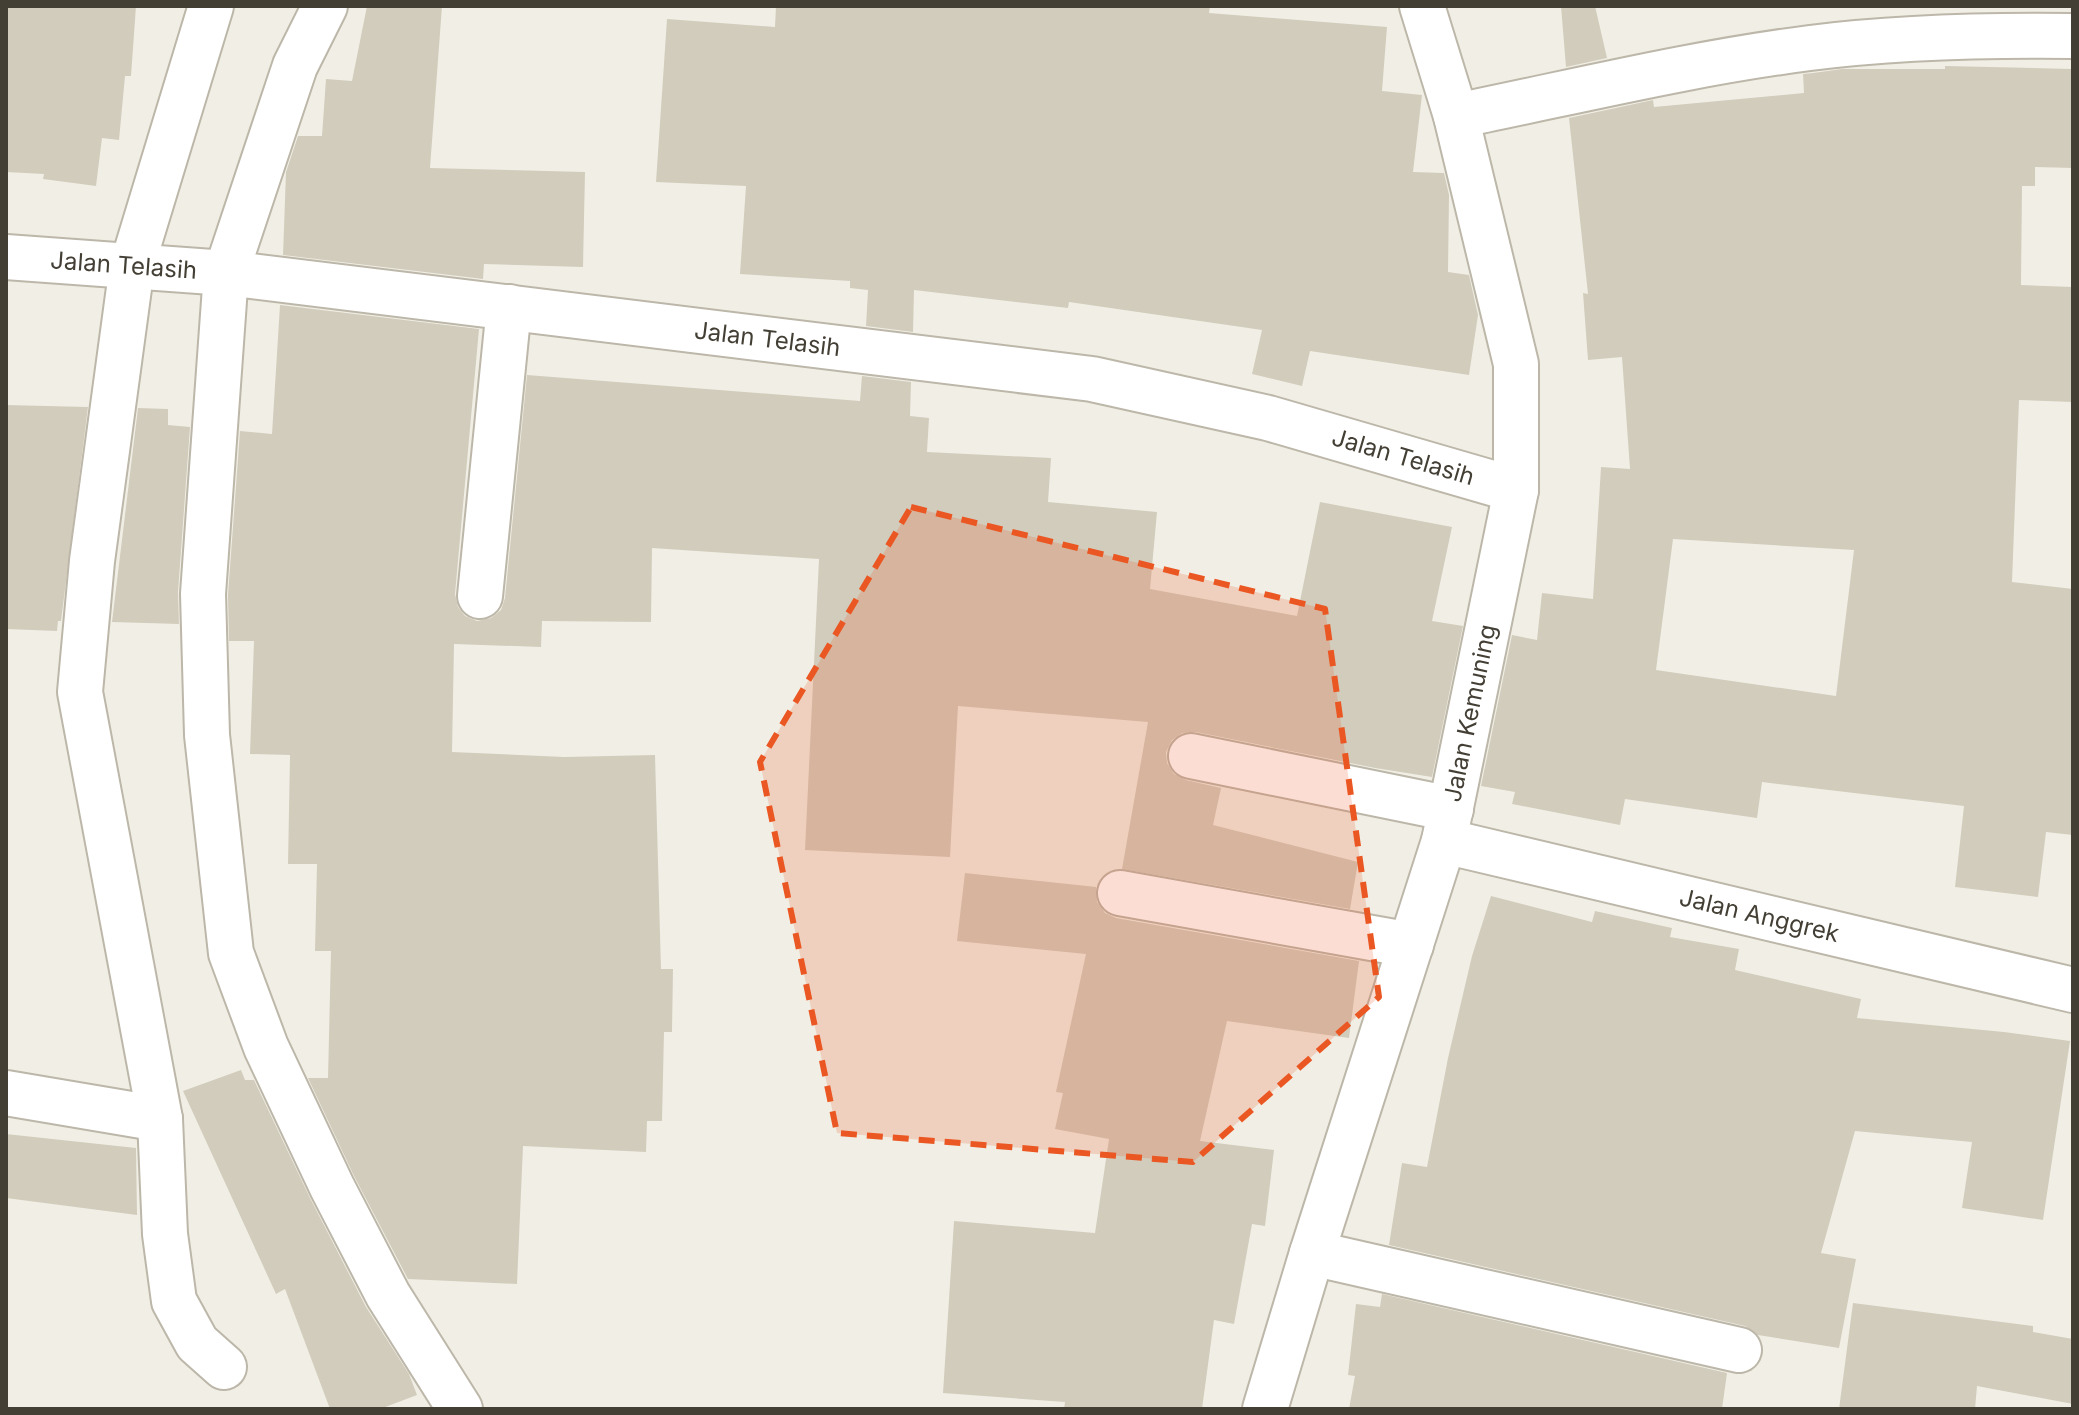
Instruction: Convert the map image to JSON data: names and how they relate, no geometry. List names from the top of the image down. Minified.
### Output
{"streets":{"street":["Jalan Telasih","Jalan Kemuning","Jalan Anggrek"]},"crossings":[["Jalan Telasih","Jalan Kemuning"],["Jalan Kemuning","Jalan Anggrek"]]}
